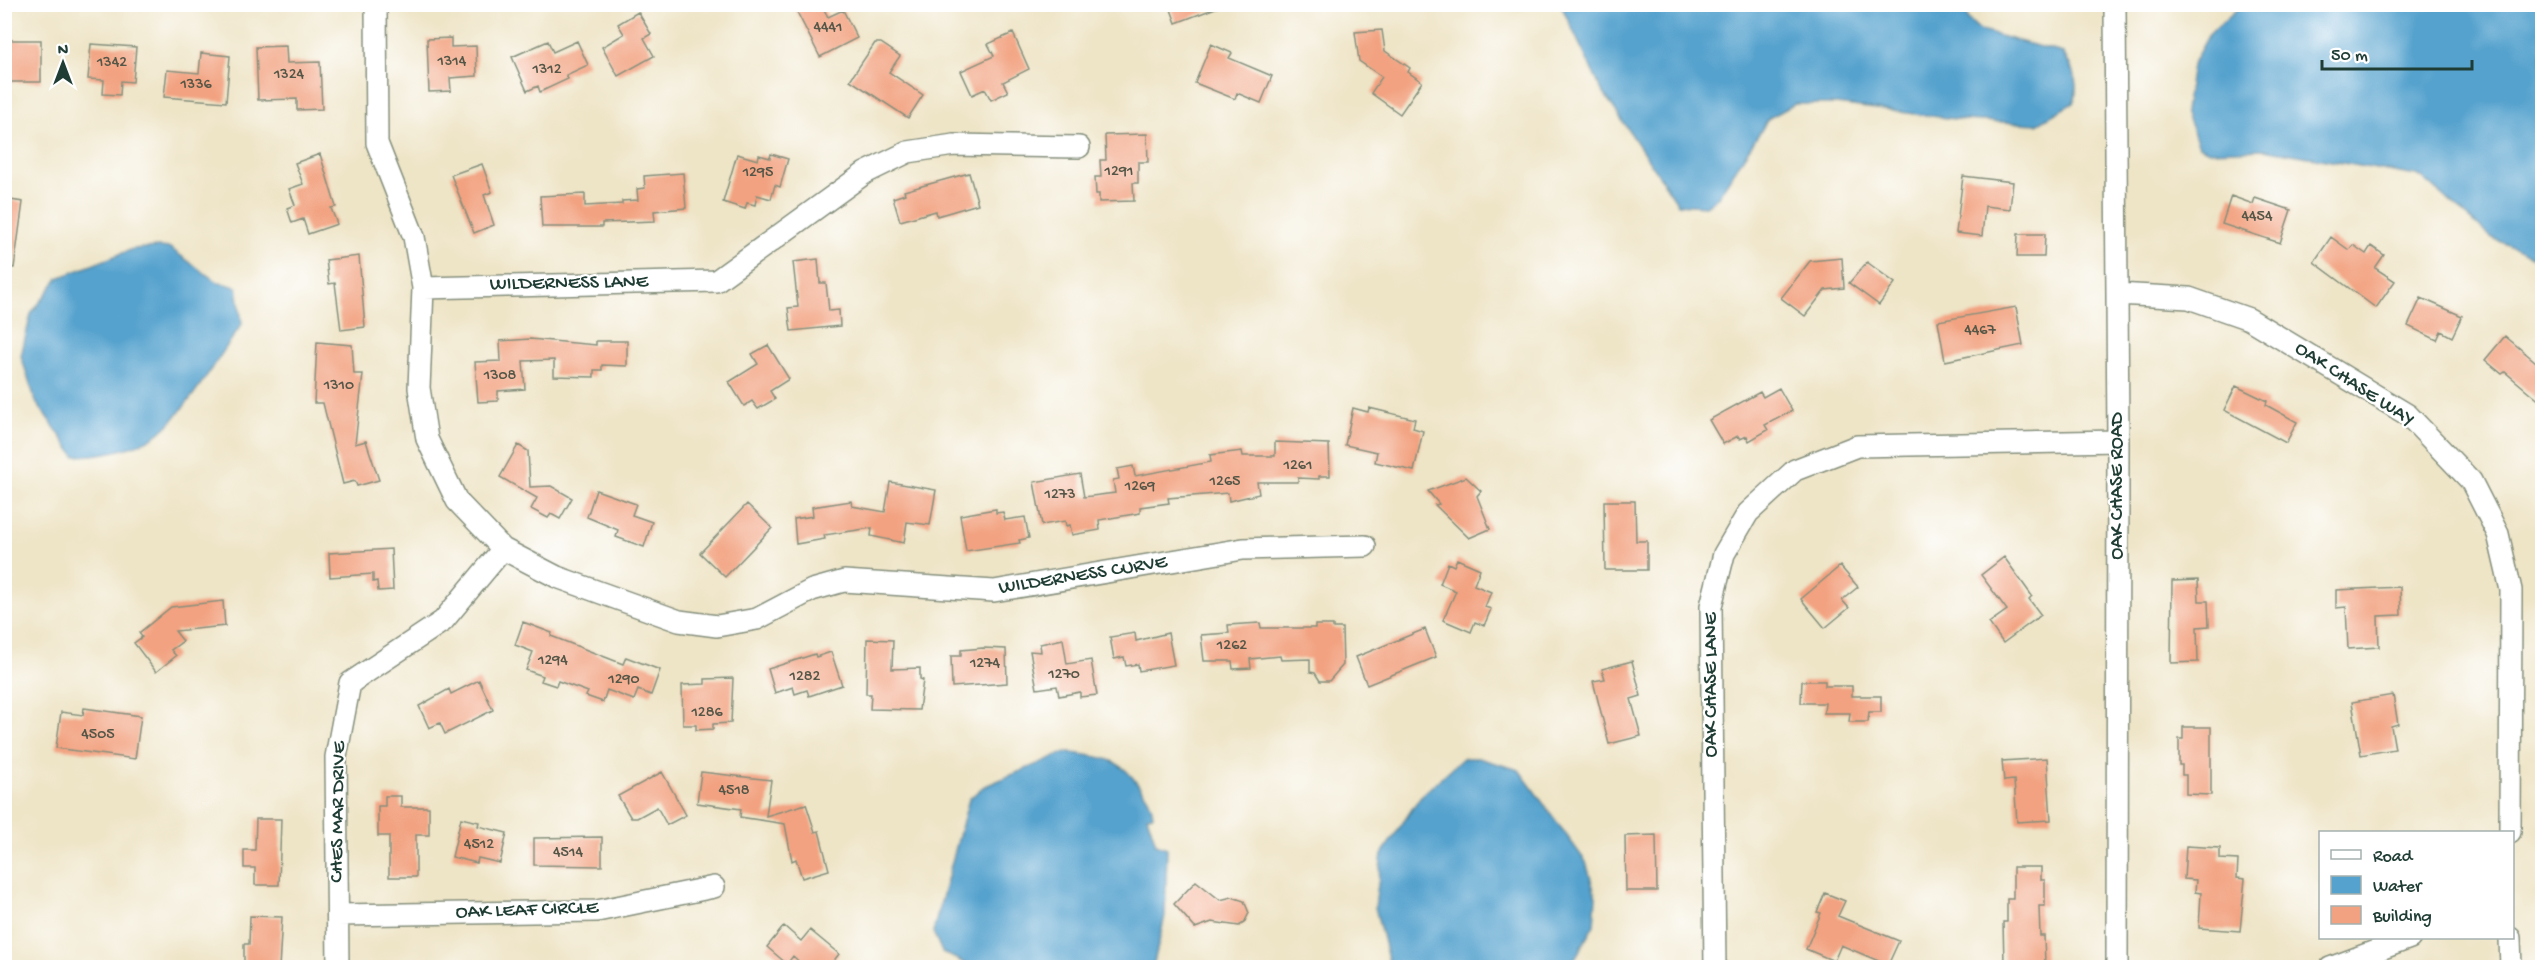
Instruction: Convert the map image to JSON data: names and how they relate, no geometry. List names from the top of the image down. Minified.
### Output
{"streets":{"street":["WILDERNESS LANE","OAK CHASE WAY","OAK CHASE ROAD","WILDERNESS CURVE","OAK CHASE LANE","CHES MAR DRIVE","OAK LEAF CIRCLE"]},"crossings":[["WILDERNESS LANE","WILDERNESS CURVE"],["OAK CHASE WAY","OAK CHASE ROAD"],["OAK CHASE ROAD","OAK CHASE LANE"],["WILDERNESS CURVE","CHES MAR DRIVE"],["CHES MAR DRIVE","OAK LEAF CIRCLE"]],"house_numbers":["4441","1314","1342","1312","1324","1336","1291","1295","4454","4467","1308","1310","1261","1265","1269","1273","1262","1294","1274","1270","1282","1290","1286","4505","4518","4512","4514"],"legend":["Road","Water","Building"],"scale_bar":"50 m","north":"top"}
